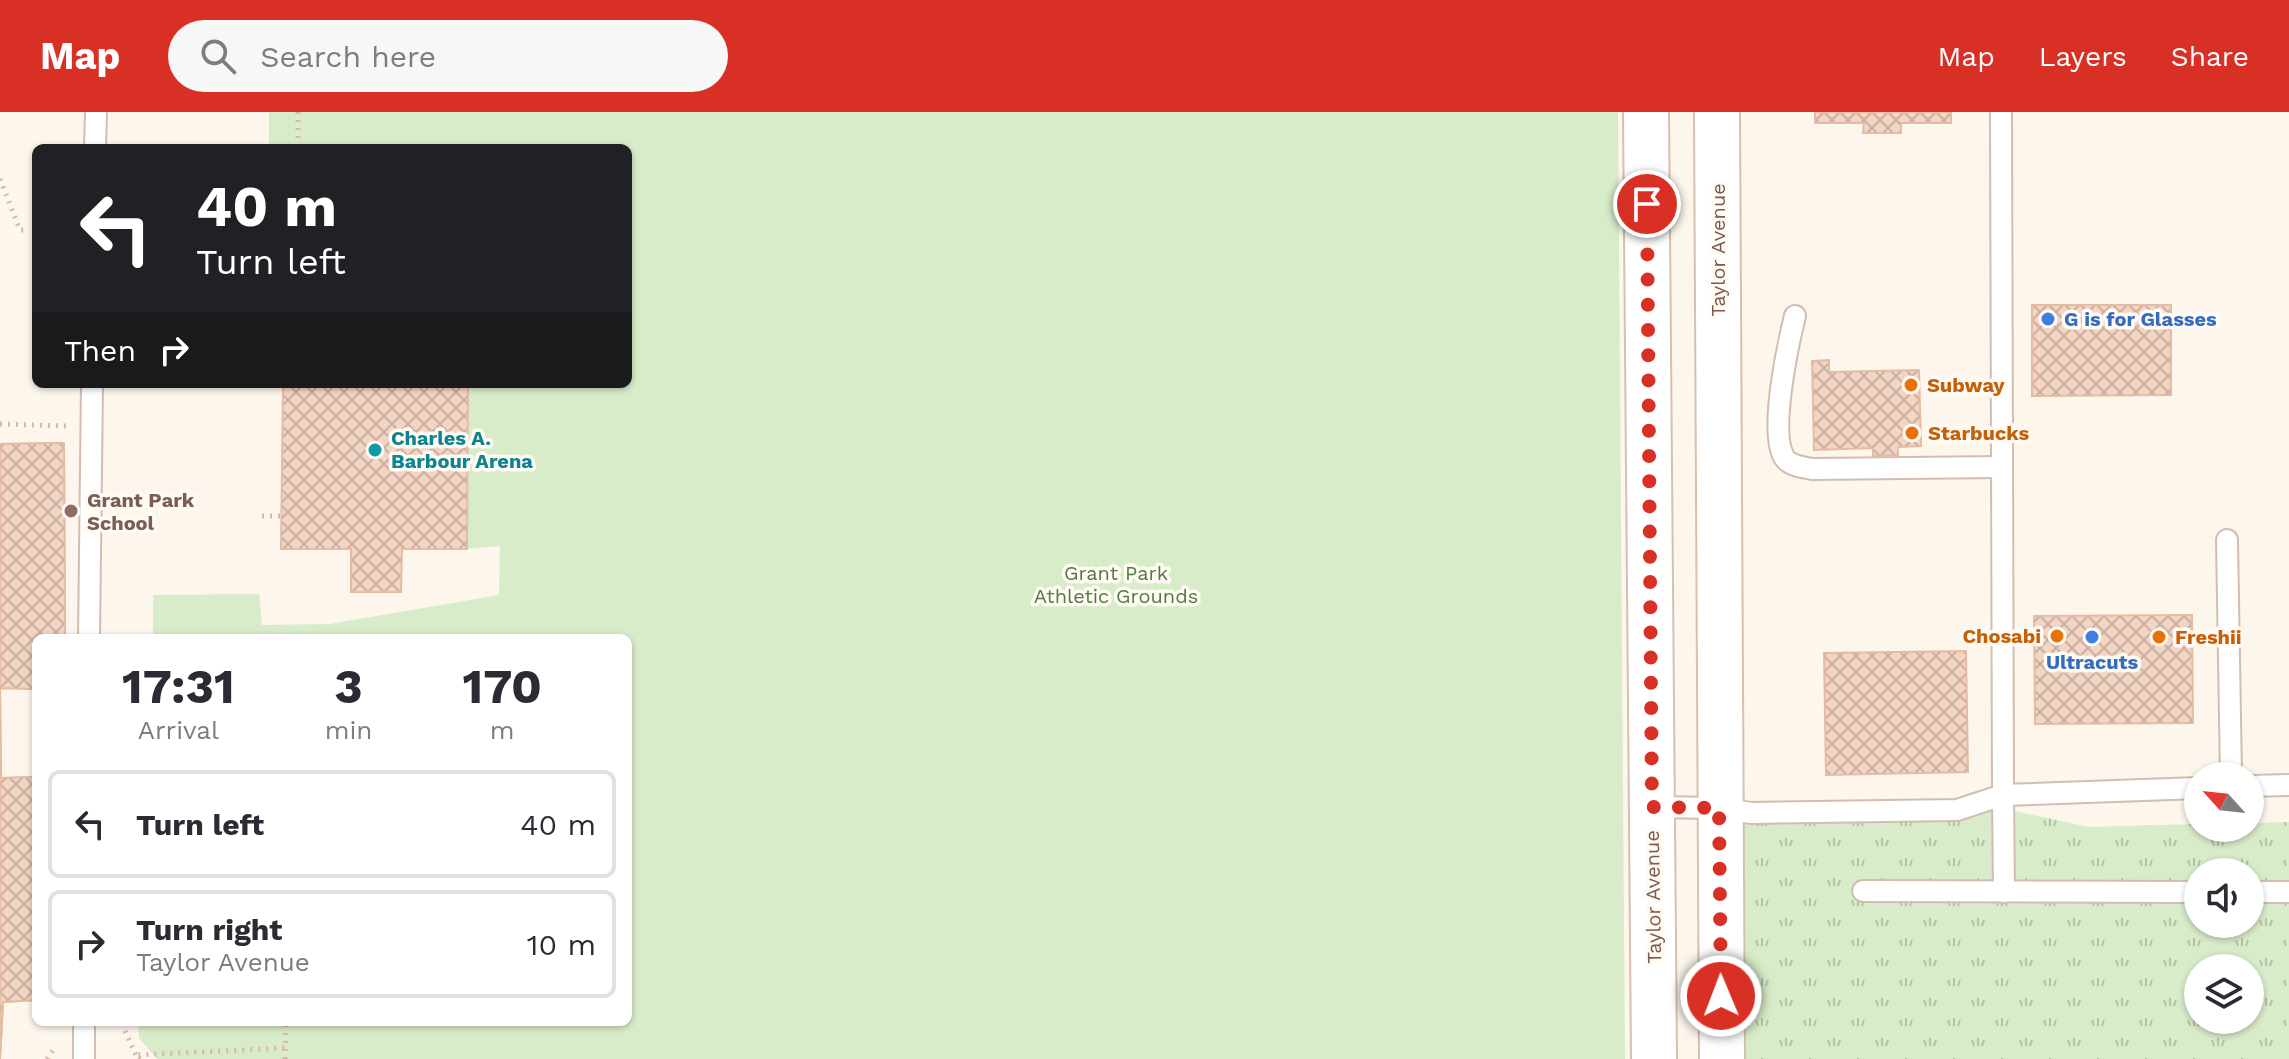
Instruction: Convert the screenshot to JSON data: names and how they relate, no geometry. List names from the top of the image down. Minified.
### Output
{"streets":{"main road":["Taylor Avenue"]},"parks":["Grant Park Athletic Grounds"],"places":["G is for Glasses","Subway","Starbucks","Charles A. Barbour Arena","Grant Park School","Chosabi","Ultracuts","Freshii"],"north":"top left","page":{"header":"Map","search":"Search here","nav":["Map","Layers","Share"],"turn":["40 m","Turn left"],"then":"Then","eta":["17:31","Arrival","3","min","170","m"],"list":[{"name":"Turn left","value":"40 m"},{"name":"Turn right","note":"Taylor Avenue","value":"10 m"}]}}
